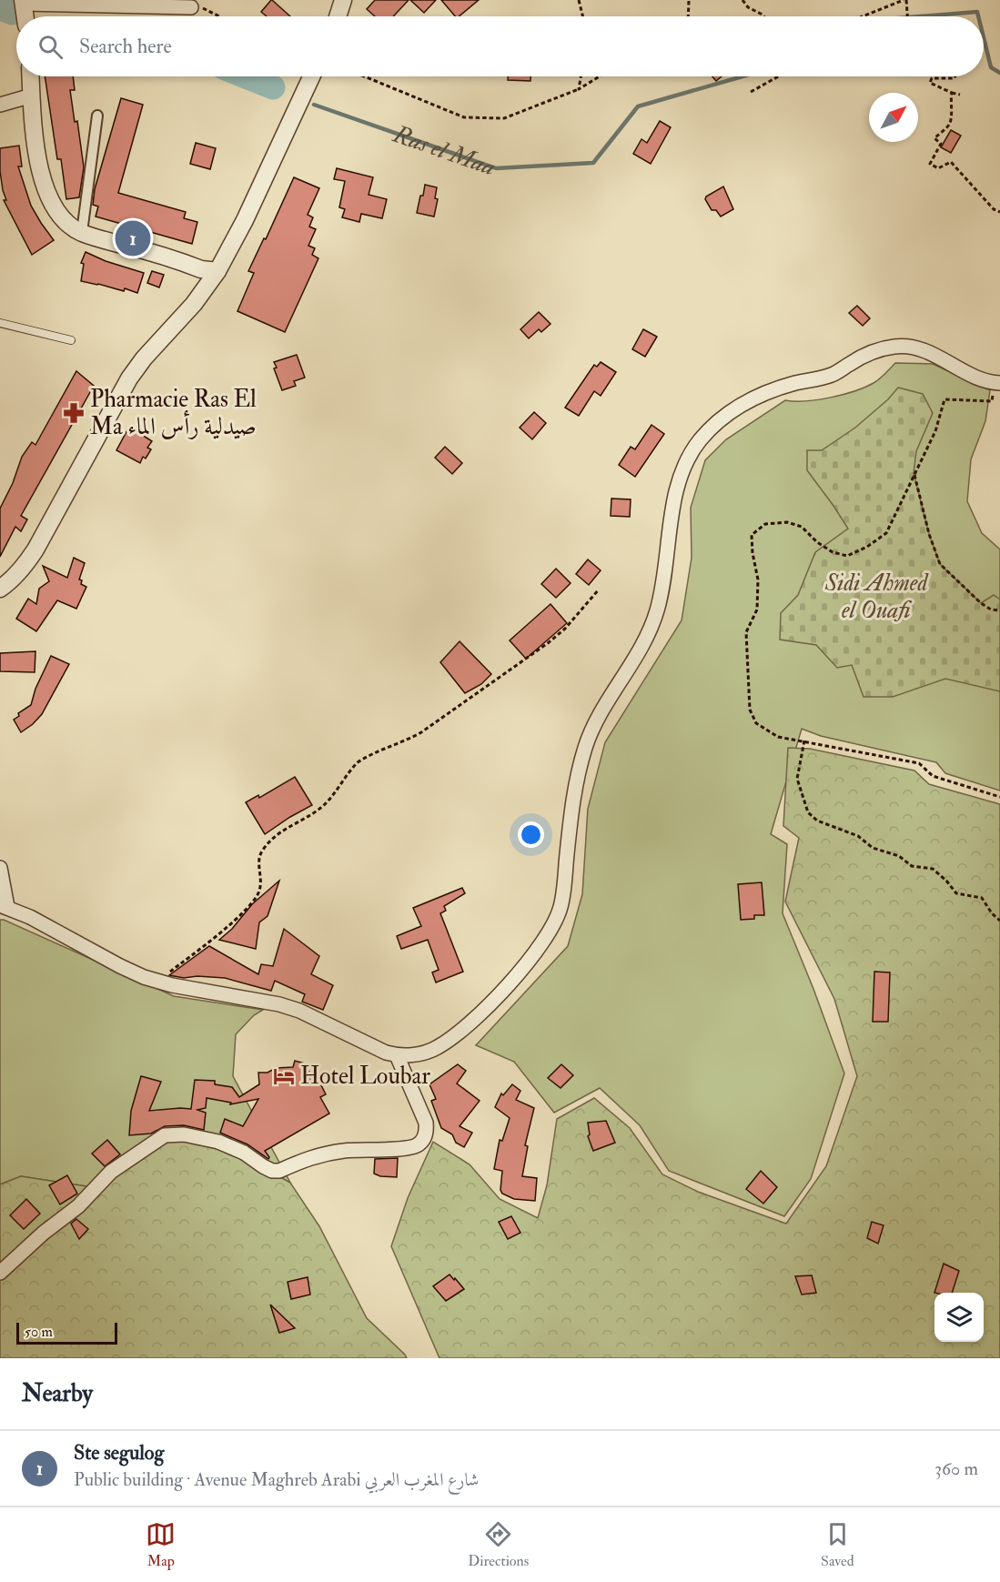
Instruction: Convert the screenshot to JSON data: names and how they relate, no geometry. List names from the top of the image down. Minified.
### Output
{"water":["Ras el Maa"],"parks":["Sidi Ahmed el Ouafi"],"places":{"pharmacy":["Pharmacie Ras El Ma صيدلية رأس الماء"],"hotel":["Hotel Loubar"]},"scale_bar":"50 m","north":"top right","page":{"search":"Search here","pins":"1","scale":"50 m","heading":"Nearby","list":[{"mark":"1","name":"Ste segulog","note":"Public building · Avenue Maghreb Arabi شارع المغرب العربي","value":"360 m"}],"nav":["Map","Directions","Saved"]}}
